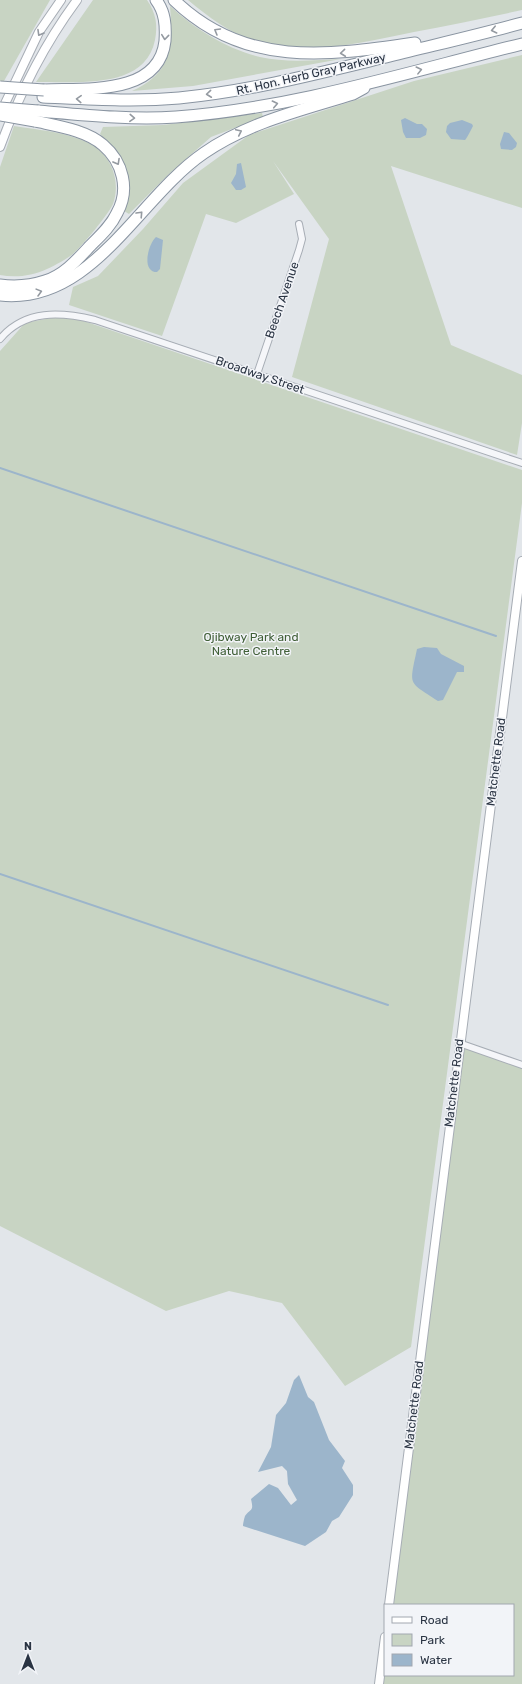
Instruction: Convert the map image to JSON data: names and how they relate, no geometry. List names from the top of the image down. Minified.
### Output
{"streets":{"highway":["Rt. Hon. Herb Gray Parkway"],"street":["Beech Avenue","Broadway Street","Matchette Road"]},"crossings":[["Beech Avenue","Broadway Street"]],"parks":["Ojibway Park and Nature Centre"],"legend":["Road","Park","Water"],"north":"top"}
